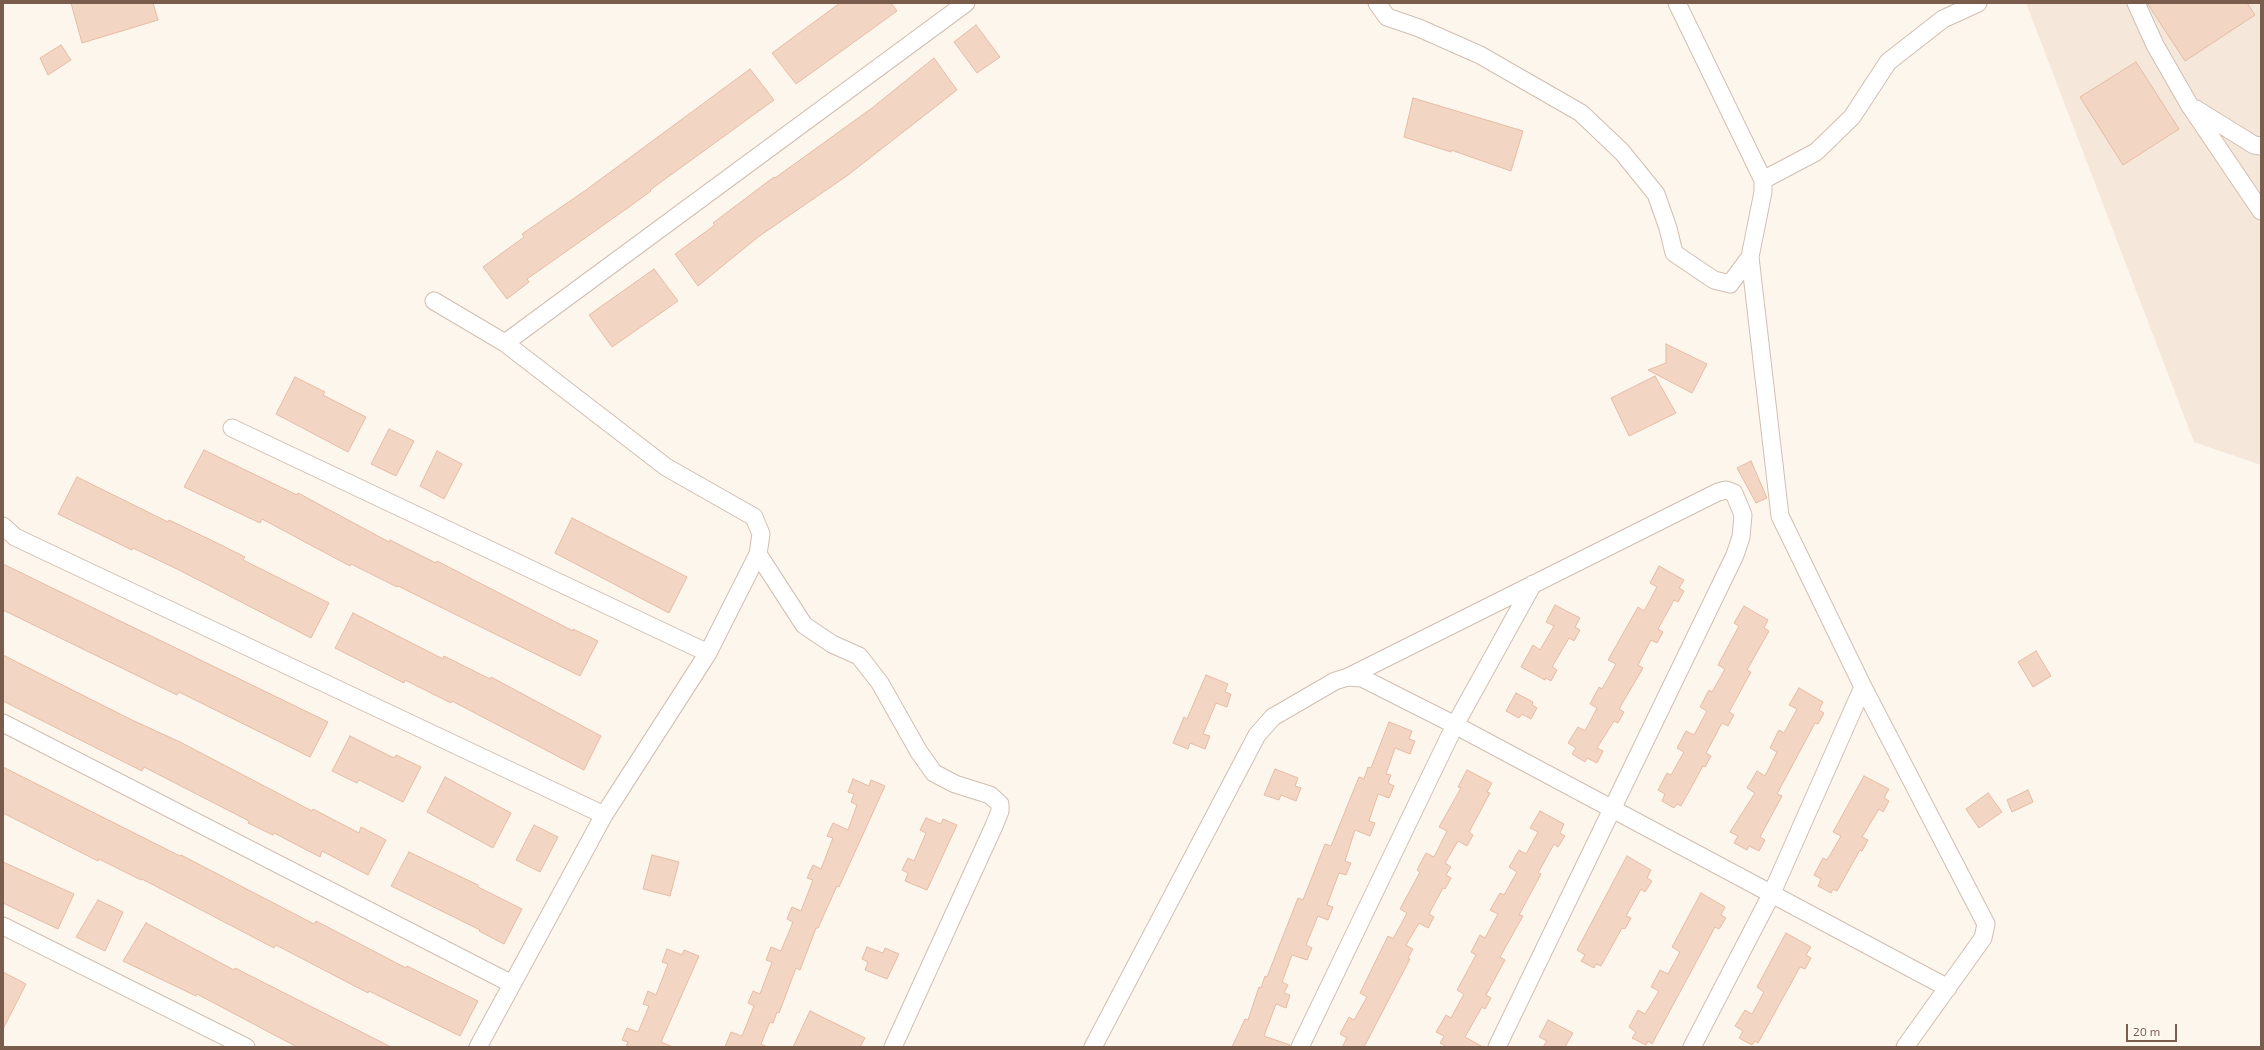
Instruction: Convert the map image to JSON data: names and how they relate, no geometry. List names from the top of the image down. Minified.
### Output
{"scale_bar":"20 m"}
